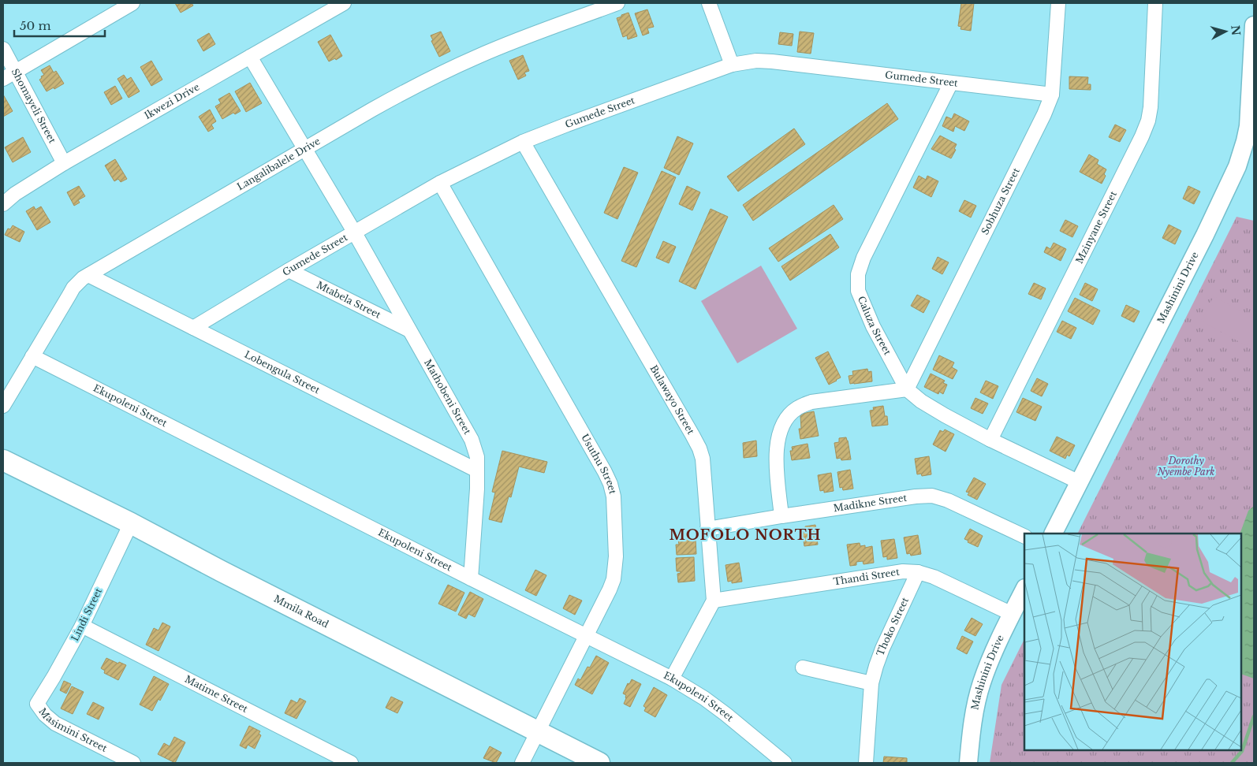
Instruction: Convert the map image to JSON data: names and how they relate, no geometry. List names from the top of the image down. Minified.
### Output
{"streets":{"main road":["Mmila Road"],"street":["Gumede Street","Ikwezi Drive","Shomayeli Street","Langalibalele Drive","Sobhuza Street","Mzinyane Street","Mashinini Drive","Mtabela Street","Caluza Street","Lobengula Street","Mathobeni Street","Bulawayo Street","Ekupoleni Street","Usuthu Street","Madikne Street","Thandi Street","Lindi Street","Thoko Street","Matime Street","Masimini Street"]},"crossings":[["Gumede Street","Sobhuza Street"],["Gumede Street","Mtabela Street"],["Gumede Street","Caluza Street"],["Gumede Street","Lobengula Street"],["Gumede Street","Mathobeni Street"],["Gumede Street","Bulawayo Street"],["Gumede Street","Usuthu Street"],["Ikwezi Drive","Shomayeli Street"],["Ikwezi Drive","Mathobeni Street"],["Langalibalele Drive","Lobengula Street"],["Langalibalele Drive","Mathobeni Street"],["Langalibalele Drive","Ekupoleni Street"],["Sobhuza Street","Caluza Street"],["Mzinyane Street","Caluza Street"],["Mashinini Drive","Caluza Street"],["Mashinini Drive","Thandi Street"],["Mtabela Street","Mathobeni Street"],["Lobengula Street","Mathobeni Street"],["Mathobeni Street","Ekupoleni Street"],["Bulawayo Street","Madikne Street"],["Bulawayo Street","Thandi Street"],["Ekupoleni Street","Usuthu Street"],["Usuthu Street","Mmila Road"],["Thandi Street","Thoko Street"],["Mmila Road","Lindi Street"],["Lindi Street","Matime Street"],["Lindi Street","Masimini Street"]],"districts":["MOFOLO NORTH"],"parks":["Dorothy Nyembe Park"],"scale_bar":"50 m","north":"right"}
